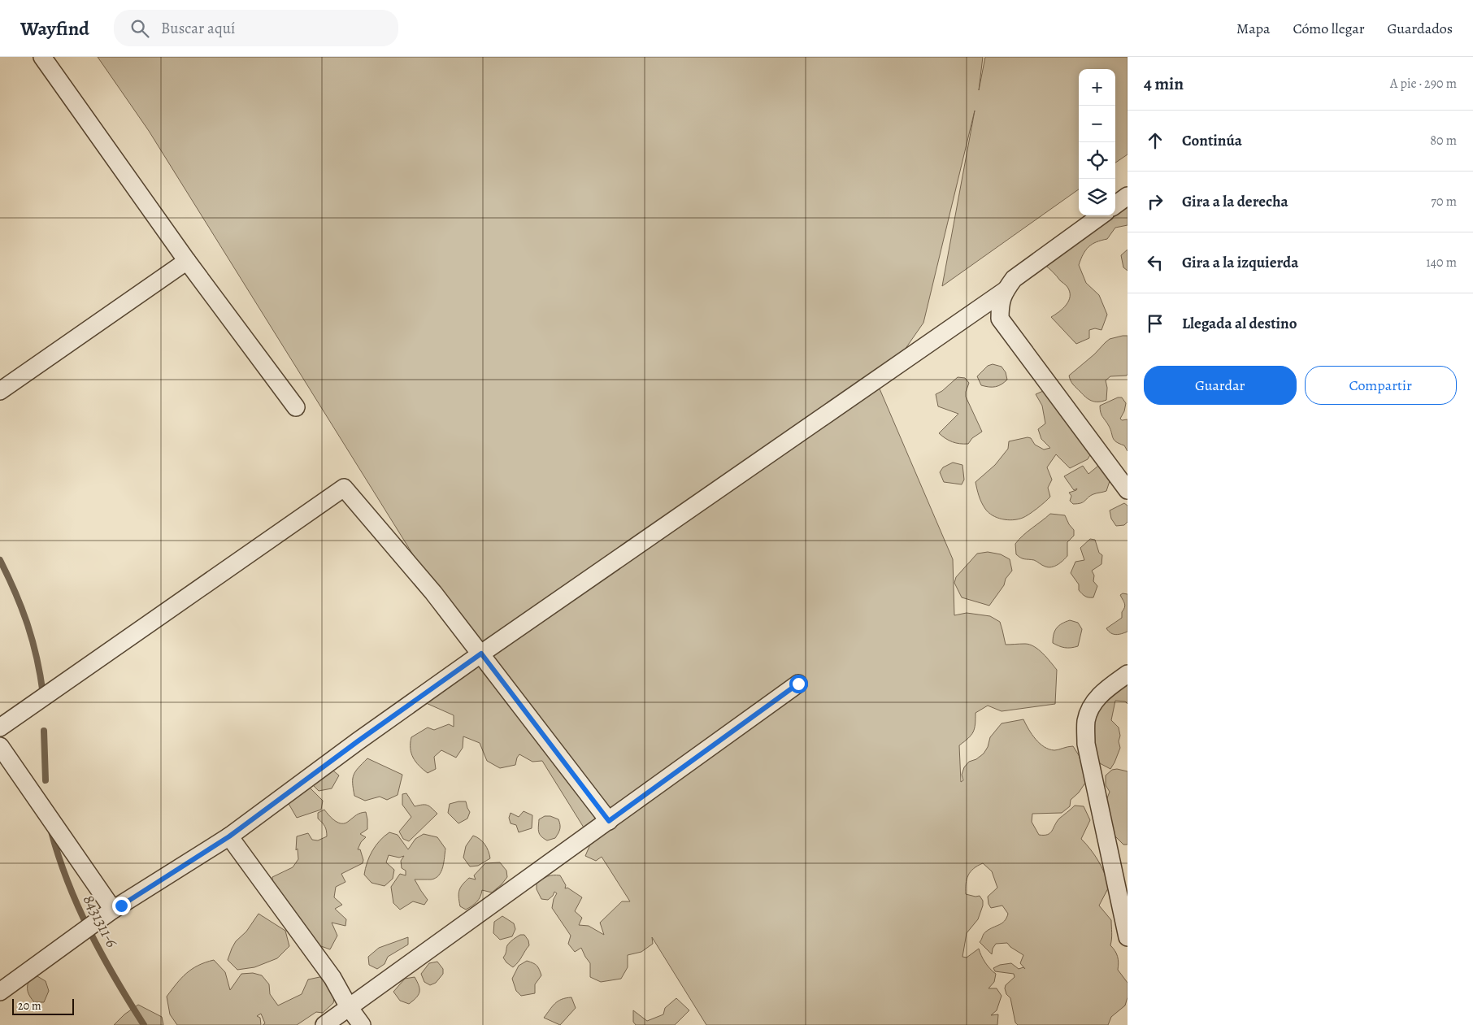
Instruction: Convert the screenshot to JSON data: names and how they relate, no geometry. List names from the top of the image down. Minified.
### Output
{"water":["8431311-6"],"scale_bar":"20 m","page":{"header":"Wayfind","search":"Buscar aquí","nav":["Mapa","Cómo llegar","Guardados"],"heading":["4 min","A pie · 290 m"],"map_buttons":["+","−"],"list":[["Continúa","80 m"],["Gira a la derecha","70 m"],["Gira a la izquierda","140 m"],"Llegada al destino"],"buttons":["Guardar","Compartir"],"scale":"20 m"}}
